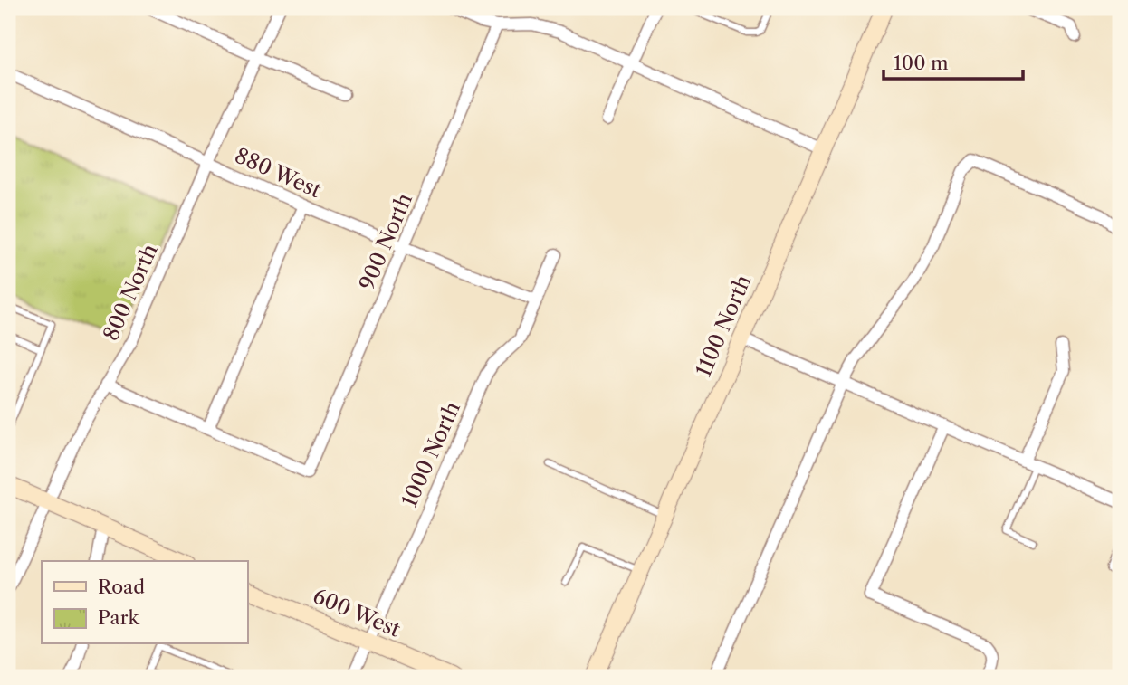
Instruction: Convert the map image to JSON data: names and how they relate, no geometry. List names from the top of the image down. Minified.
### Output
{"streets":{"main road":["1100 North","600 West"],"street":["880 West","900 North","800 North","1000 North"]},"crossings":[["880 West","900 North"],["880 West","800 North"],["880 West","1000 North"],["1000 North","600 West"]],"legend":["Road","Park"],"scale_bar":"100 m"}
